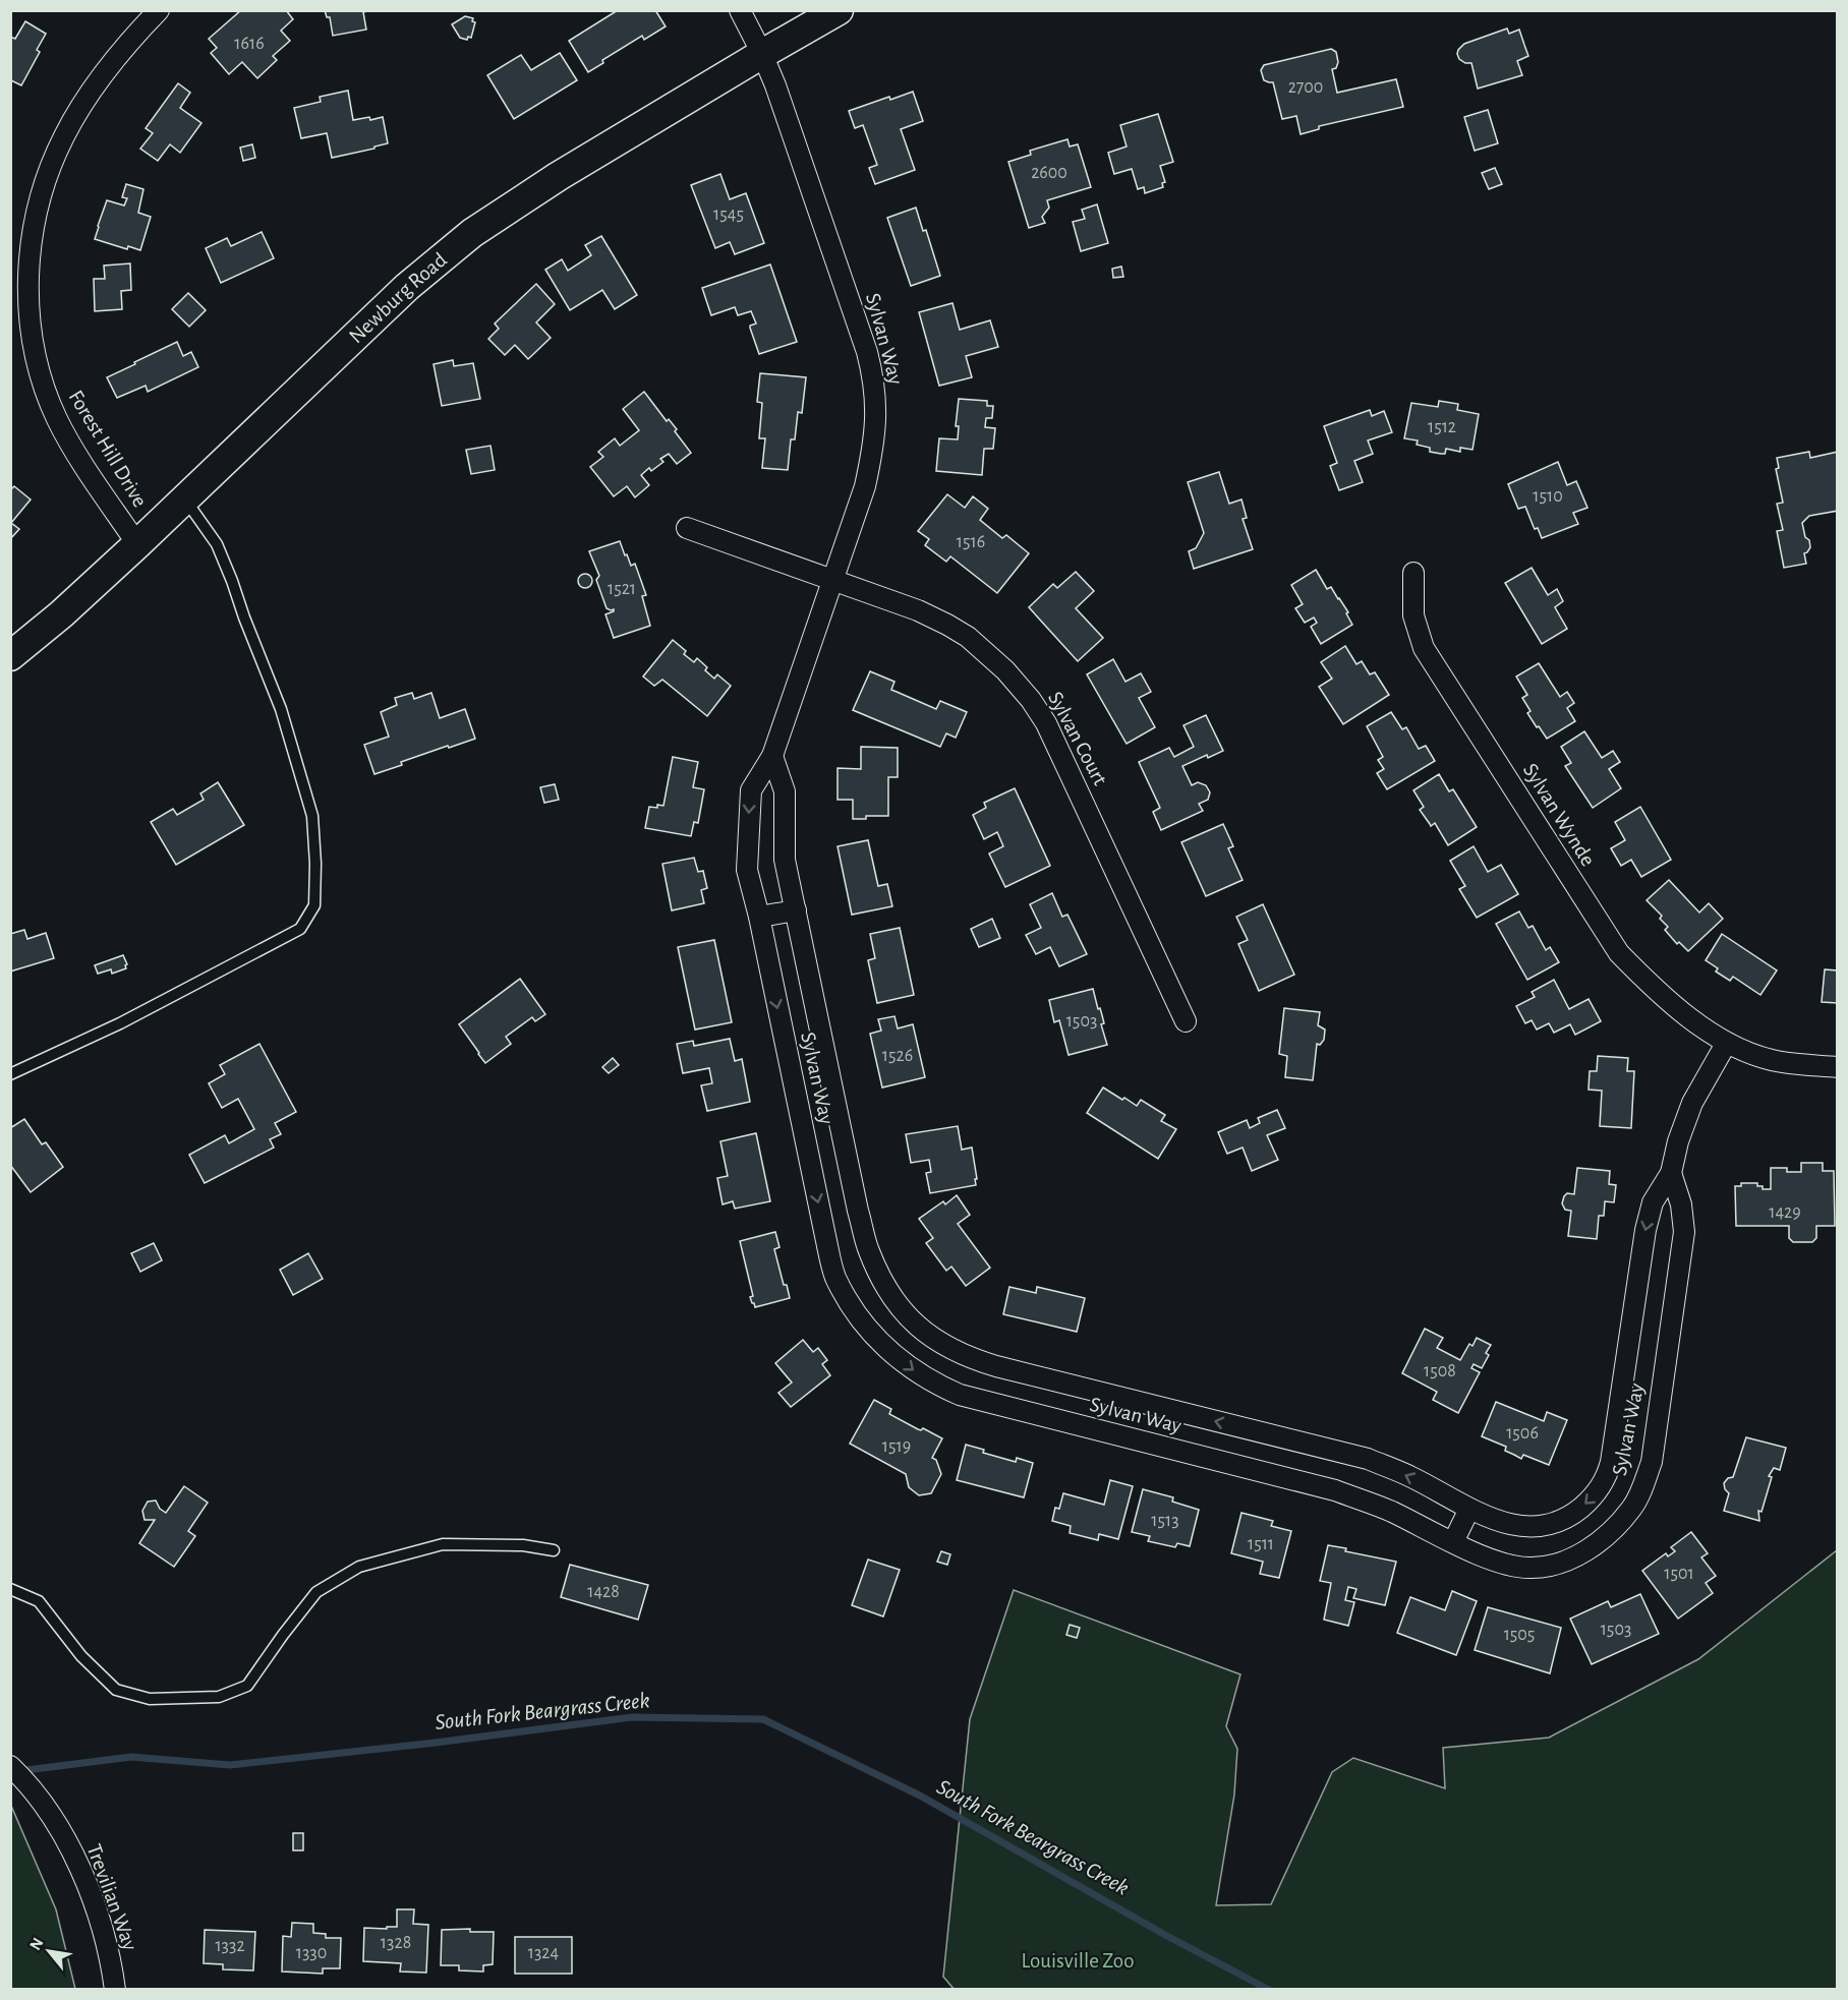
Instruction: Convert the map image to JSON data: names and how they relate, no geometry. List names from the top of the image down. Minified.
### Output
{"streets":{"main road":["Newburg Road"],"street":["Sylvan Way","Forest Hill Drive","Sylvan Court","Sylvan Wynde","Trevilian Way"]},"crossings":[["Newburg Road","Sylvan Way"],["Newburg Road","Forest Hill Drive"],["Sylvan Way","Sylvan Court"],["Sylvan Way","Sylvan Wynde"]],"water":["South Fork Beargrass Creek"],"parks":["Louisville Zoo"],"house_numbers":["1616","2700","2600","1545","1512","1510","1516","1521","1503","1526","1429","1508","1506","1519","1513","1511","1501","1428","1503","1505","1328","1332","1330","1324"],"north":"top left"}
